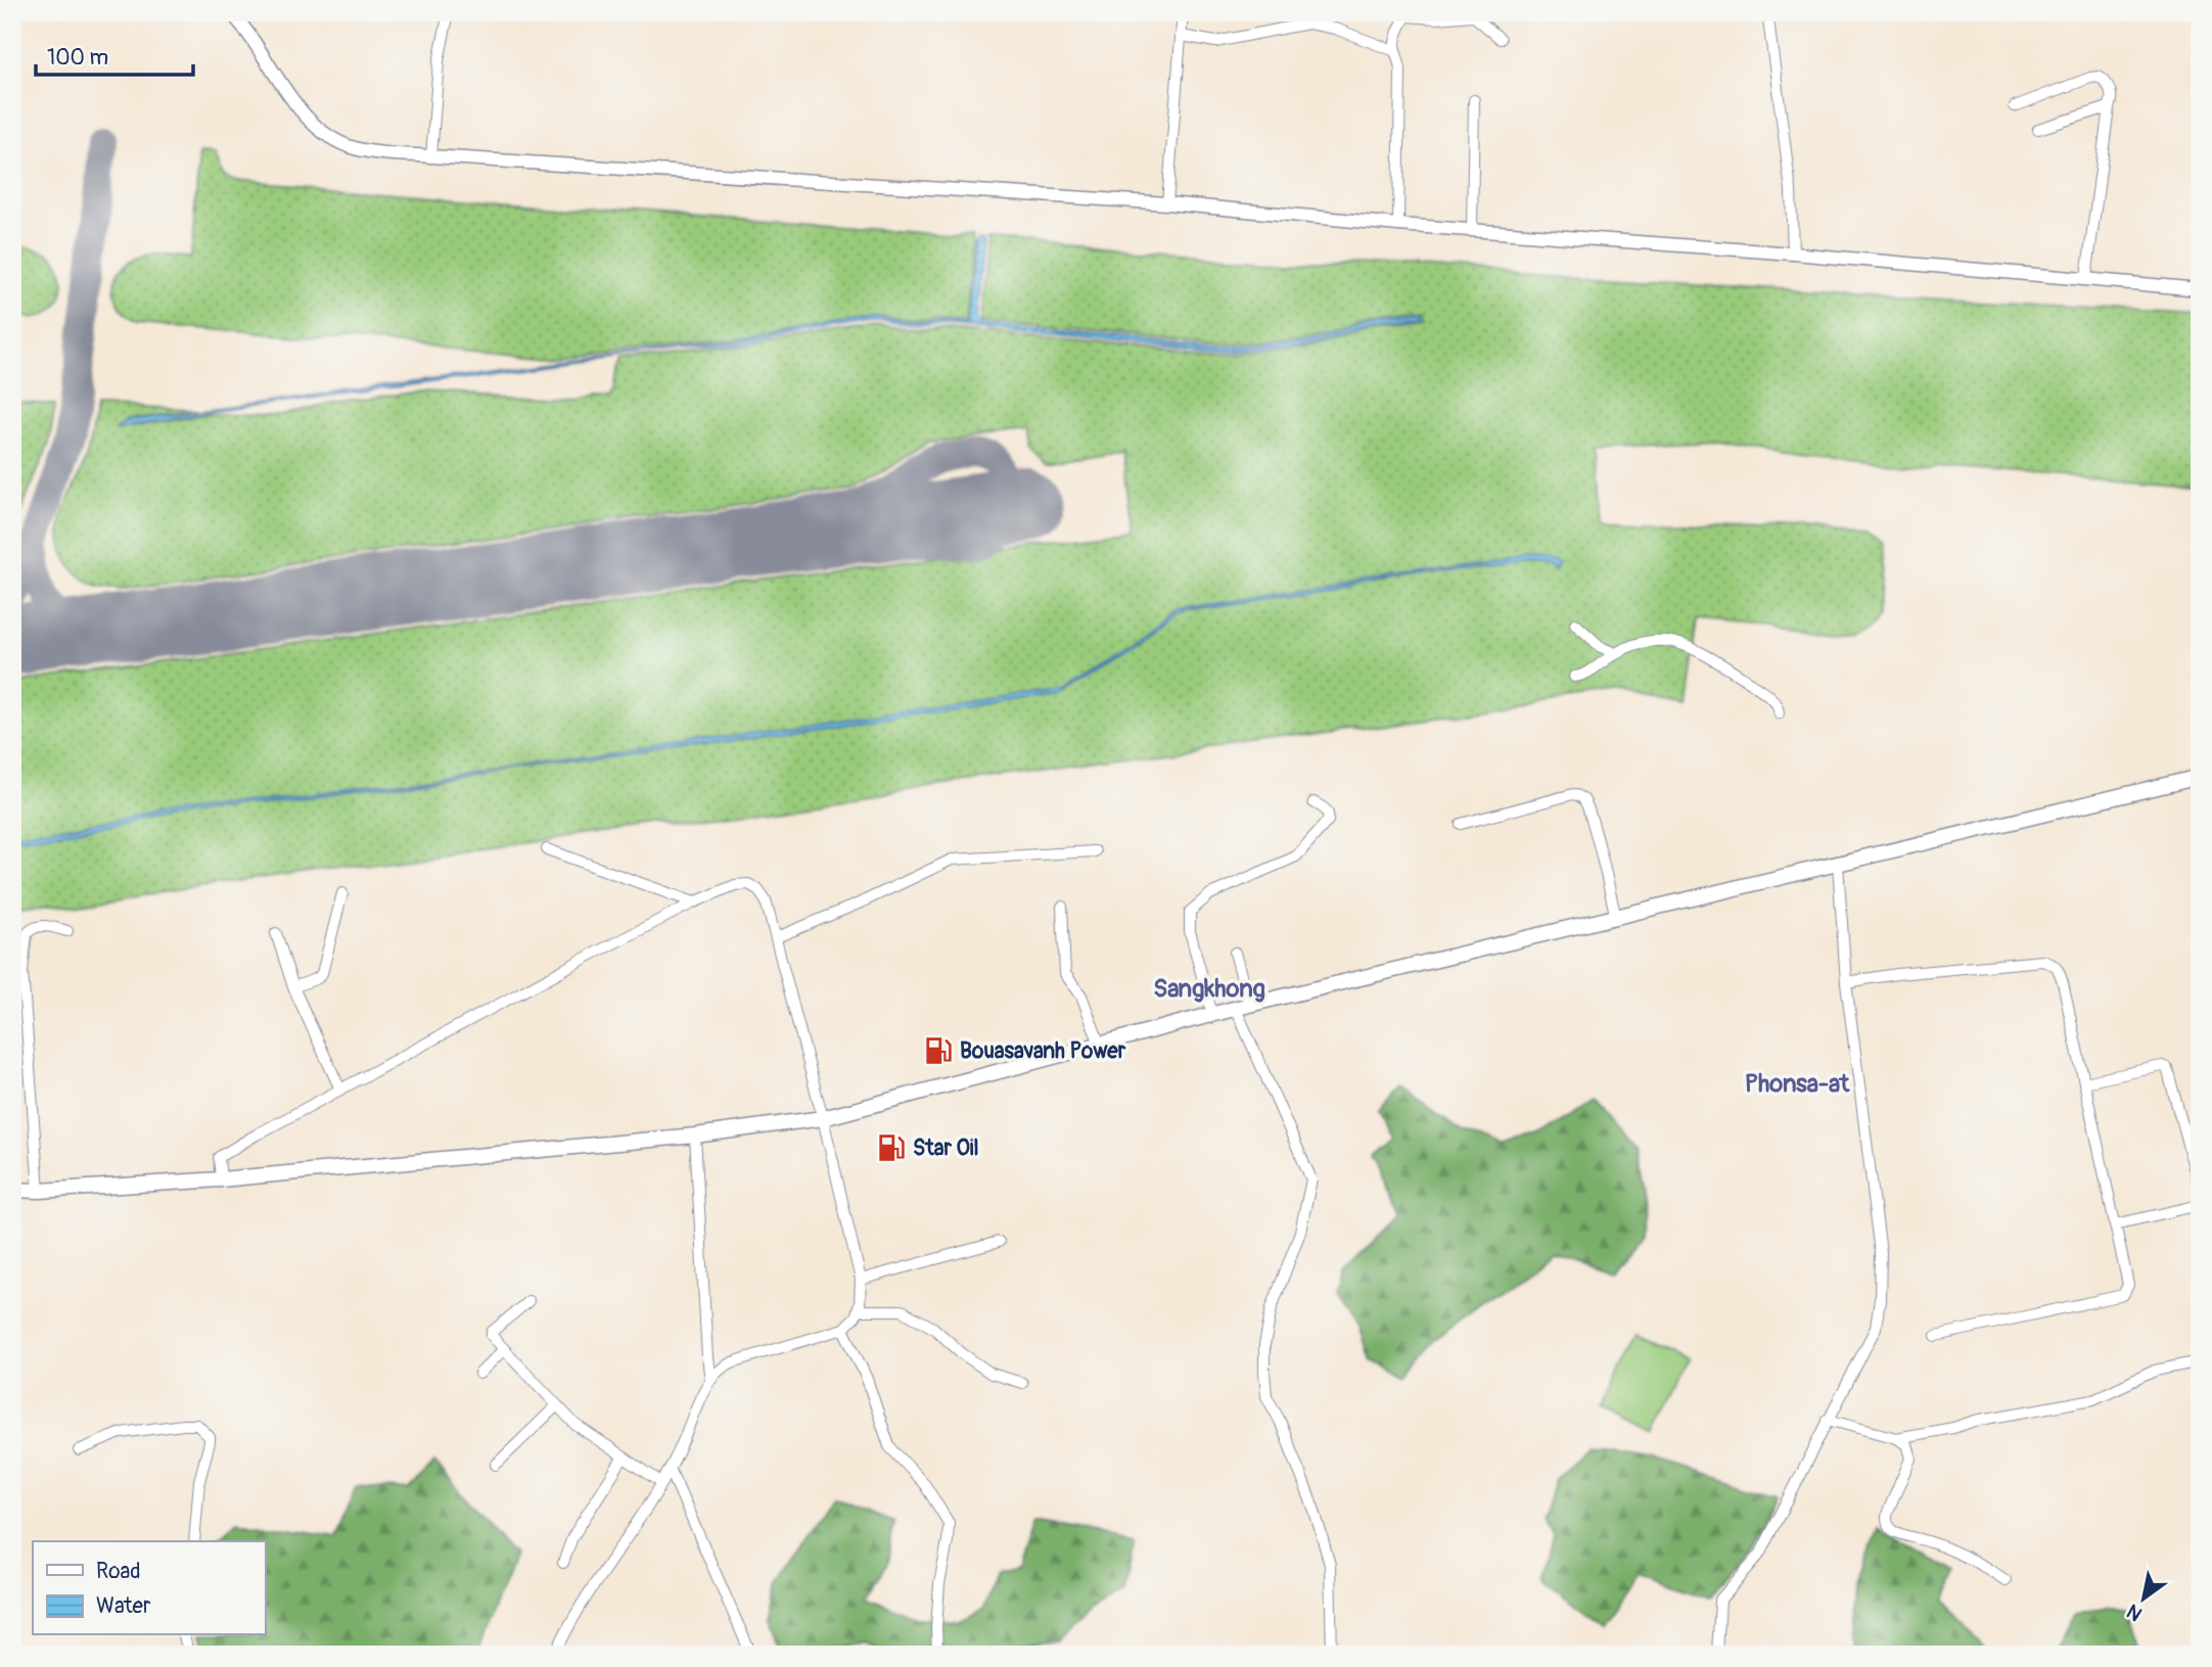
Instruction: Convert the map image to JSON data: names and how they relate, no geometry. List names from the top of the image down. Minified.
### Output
{"districts":["Sangkhong","Phonsa-at"],"places":{"fuel station":["Bouasavanh Power","Star Oil"]},"legend":["Road","Water"],"scale_bar":"100 m","north":"bottom left"}
